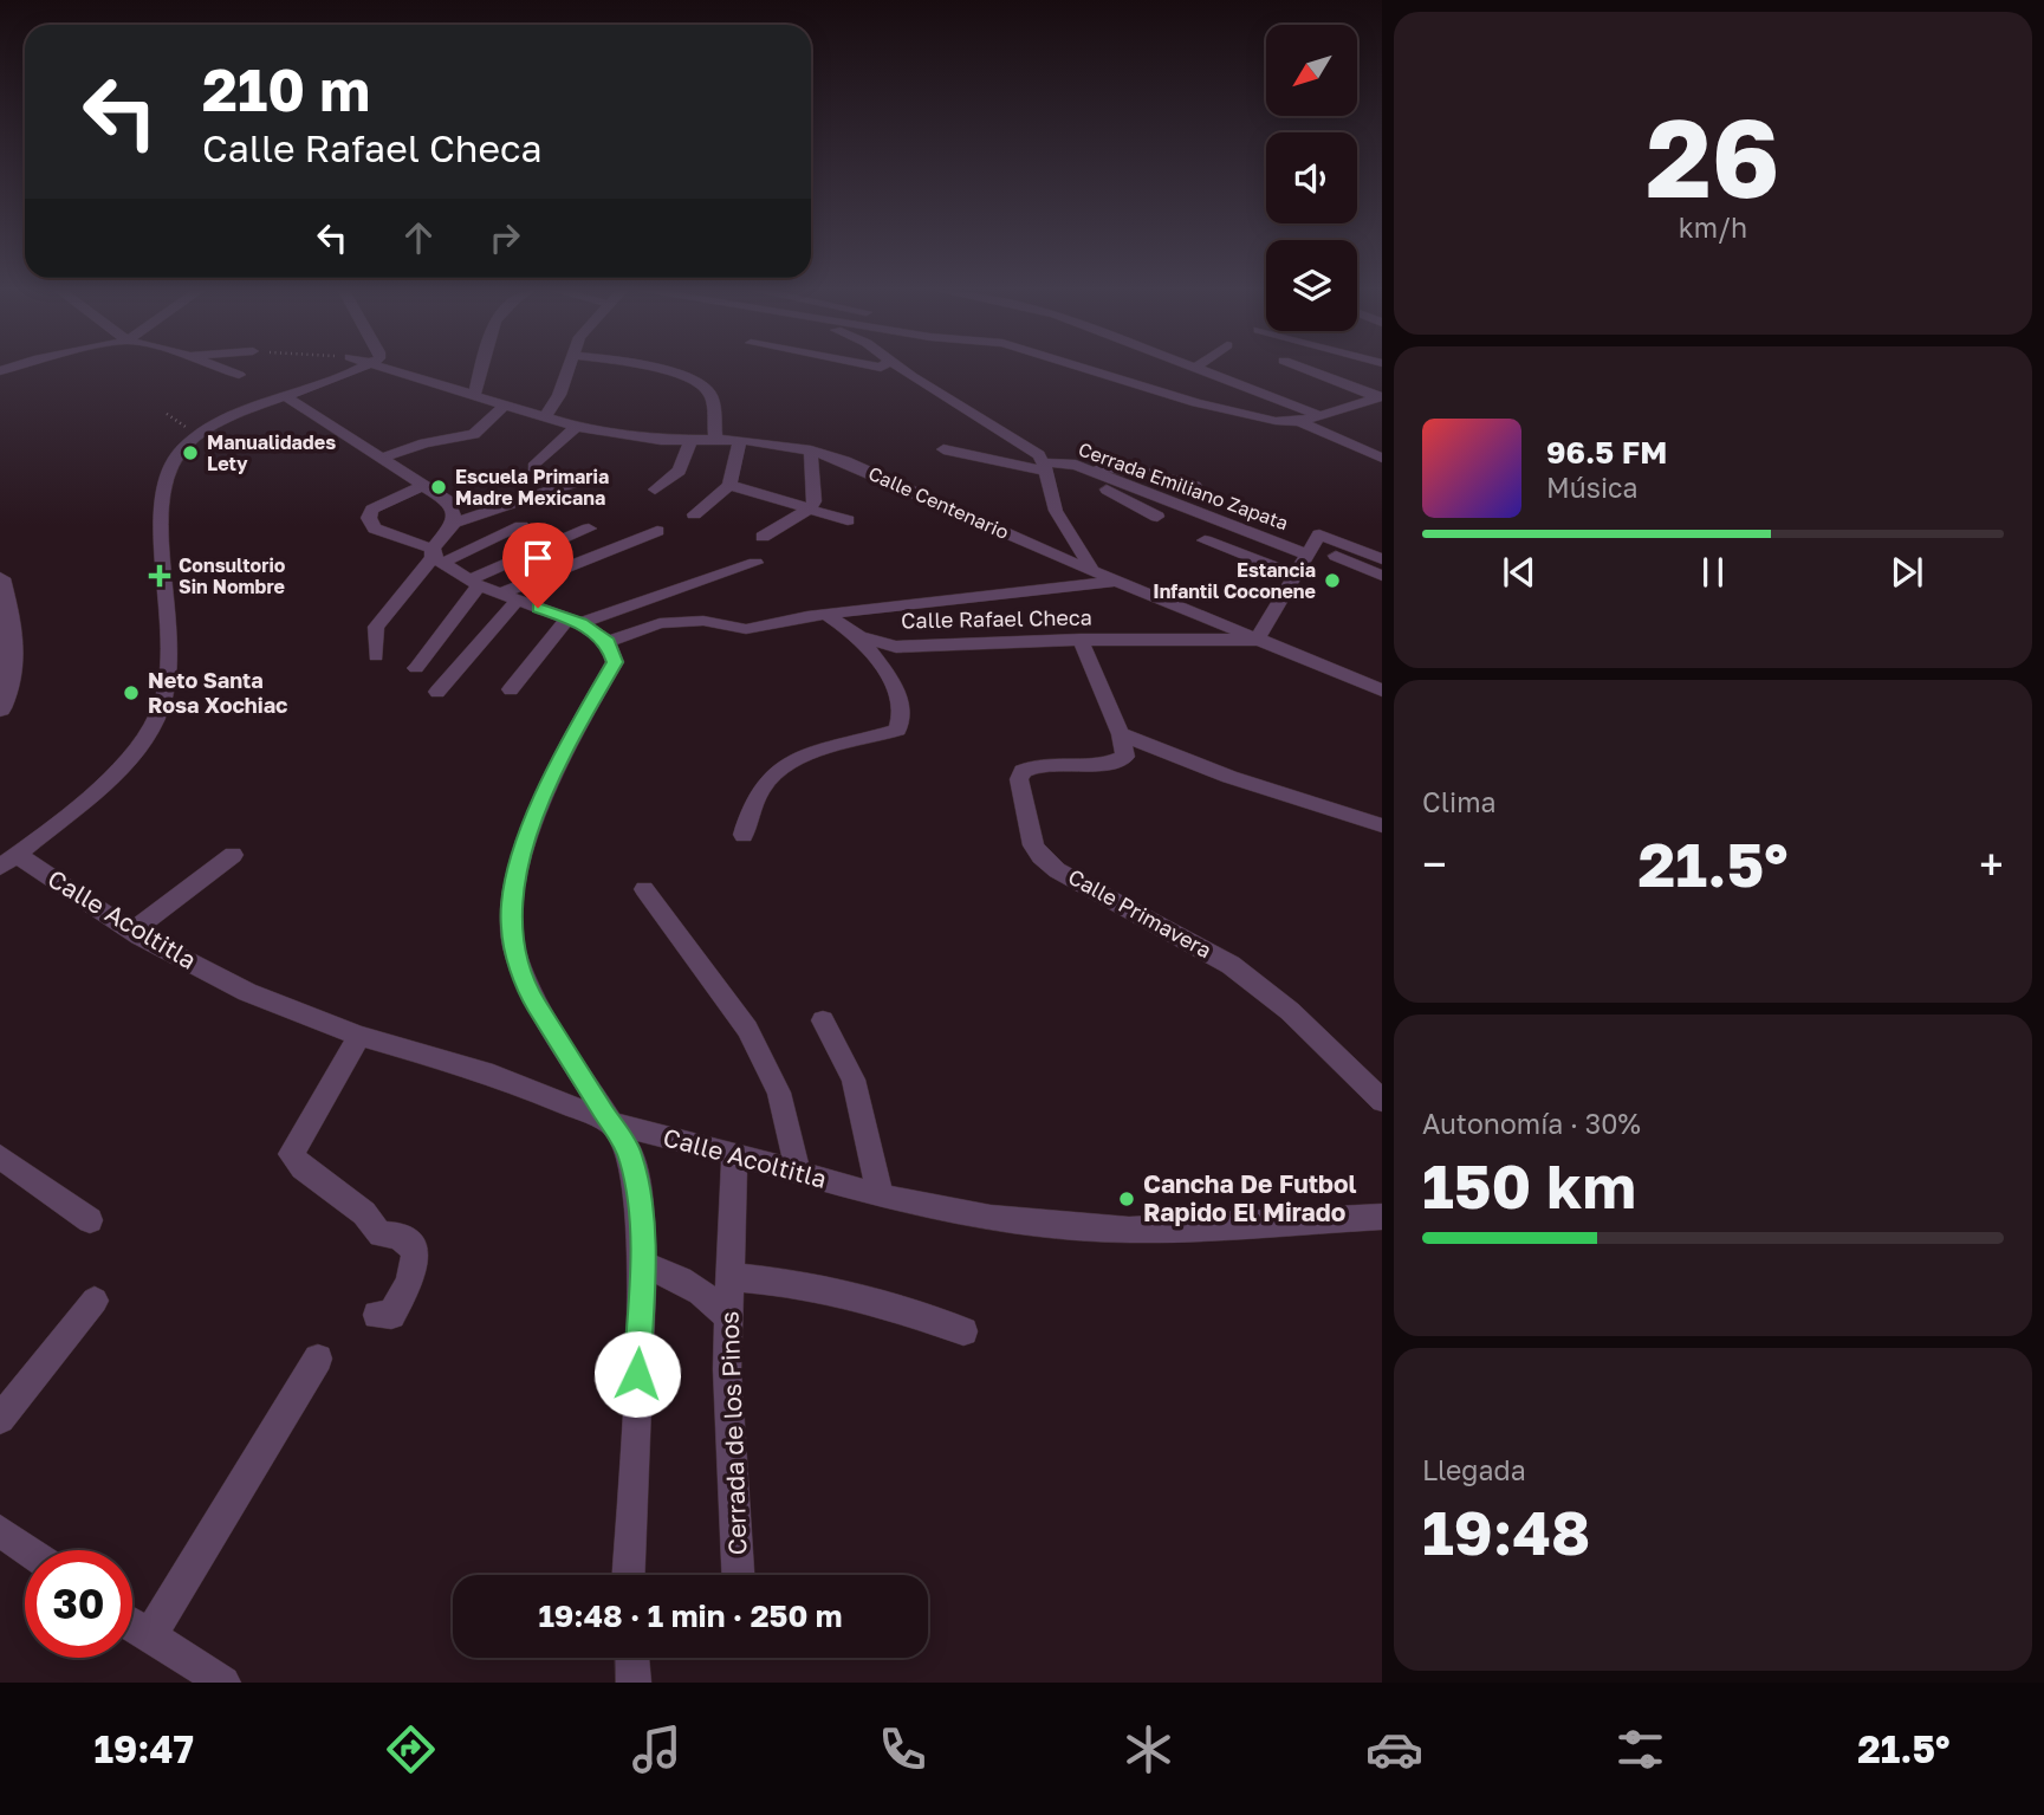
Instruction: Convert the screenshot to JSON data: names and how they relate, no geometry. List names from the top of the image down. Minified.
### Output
{"streets":{"street":["Cerrada Emiliano Zapata","Calle Centenario","Calle Rafael Checa","Calle Primavera","Calle Acoltitla","Cerrada de los Pinos"]},"crossings":[["Calle Centenario","Calle Rafael Checa"],["Calle Acoltitla","Cerrada de los Pinos"]],"places":{"other":["Manualidades Lety","Escuela Primaria Madre Mexicana","Estancia Infantil Coconene","Neto Santa Rosa Xochiac","Cancha De Futbol Rapido El Mirado"],"health":["Consultorio Sin Nombre"]},"north":"bottom left","page":{"tile":[["26","km/h"],"Clima",["Autonomía · 30%","150 km"],["Llegada","19:48"]],"turn":["210 m","Calle Rafael Checa"],"song":["96.5 FM","Música"],"heat":["−","21.5°","+"],"limit":"30","trip":"19:48 · 1 min · 250 m","tabs":["19:47","21.5°"]}}
